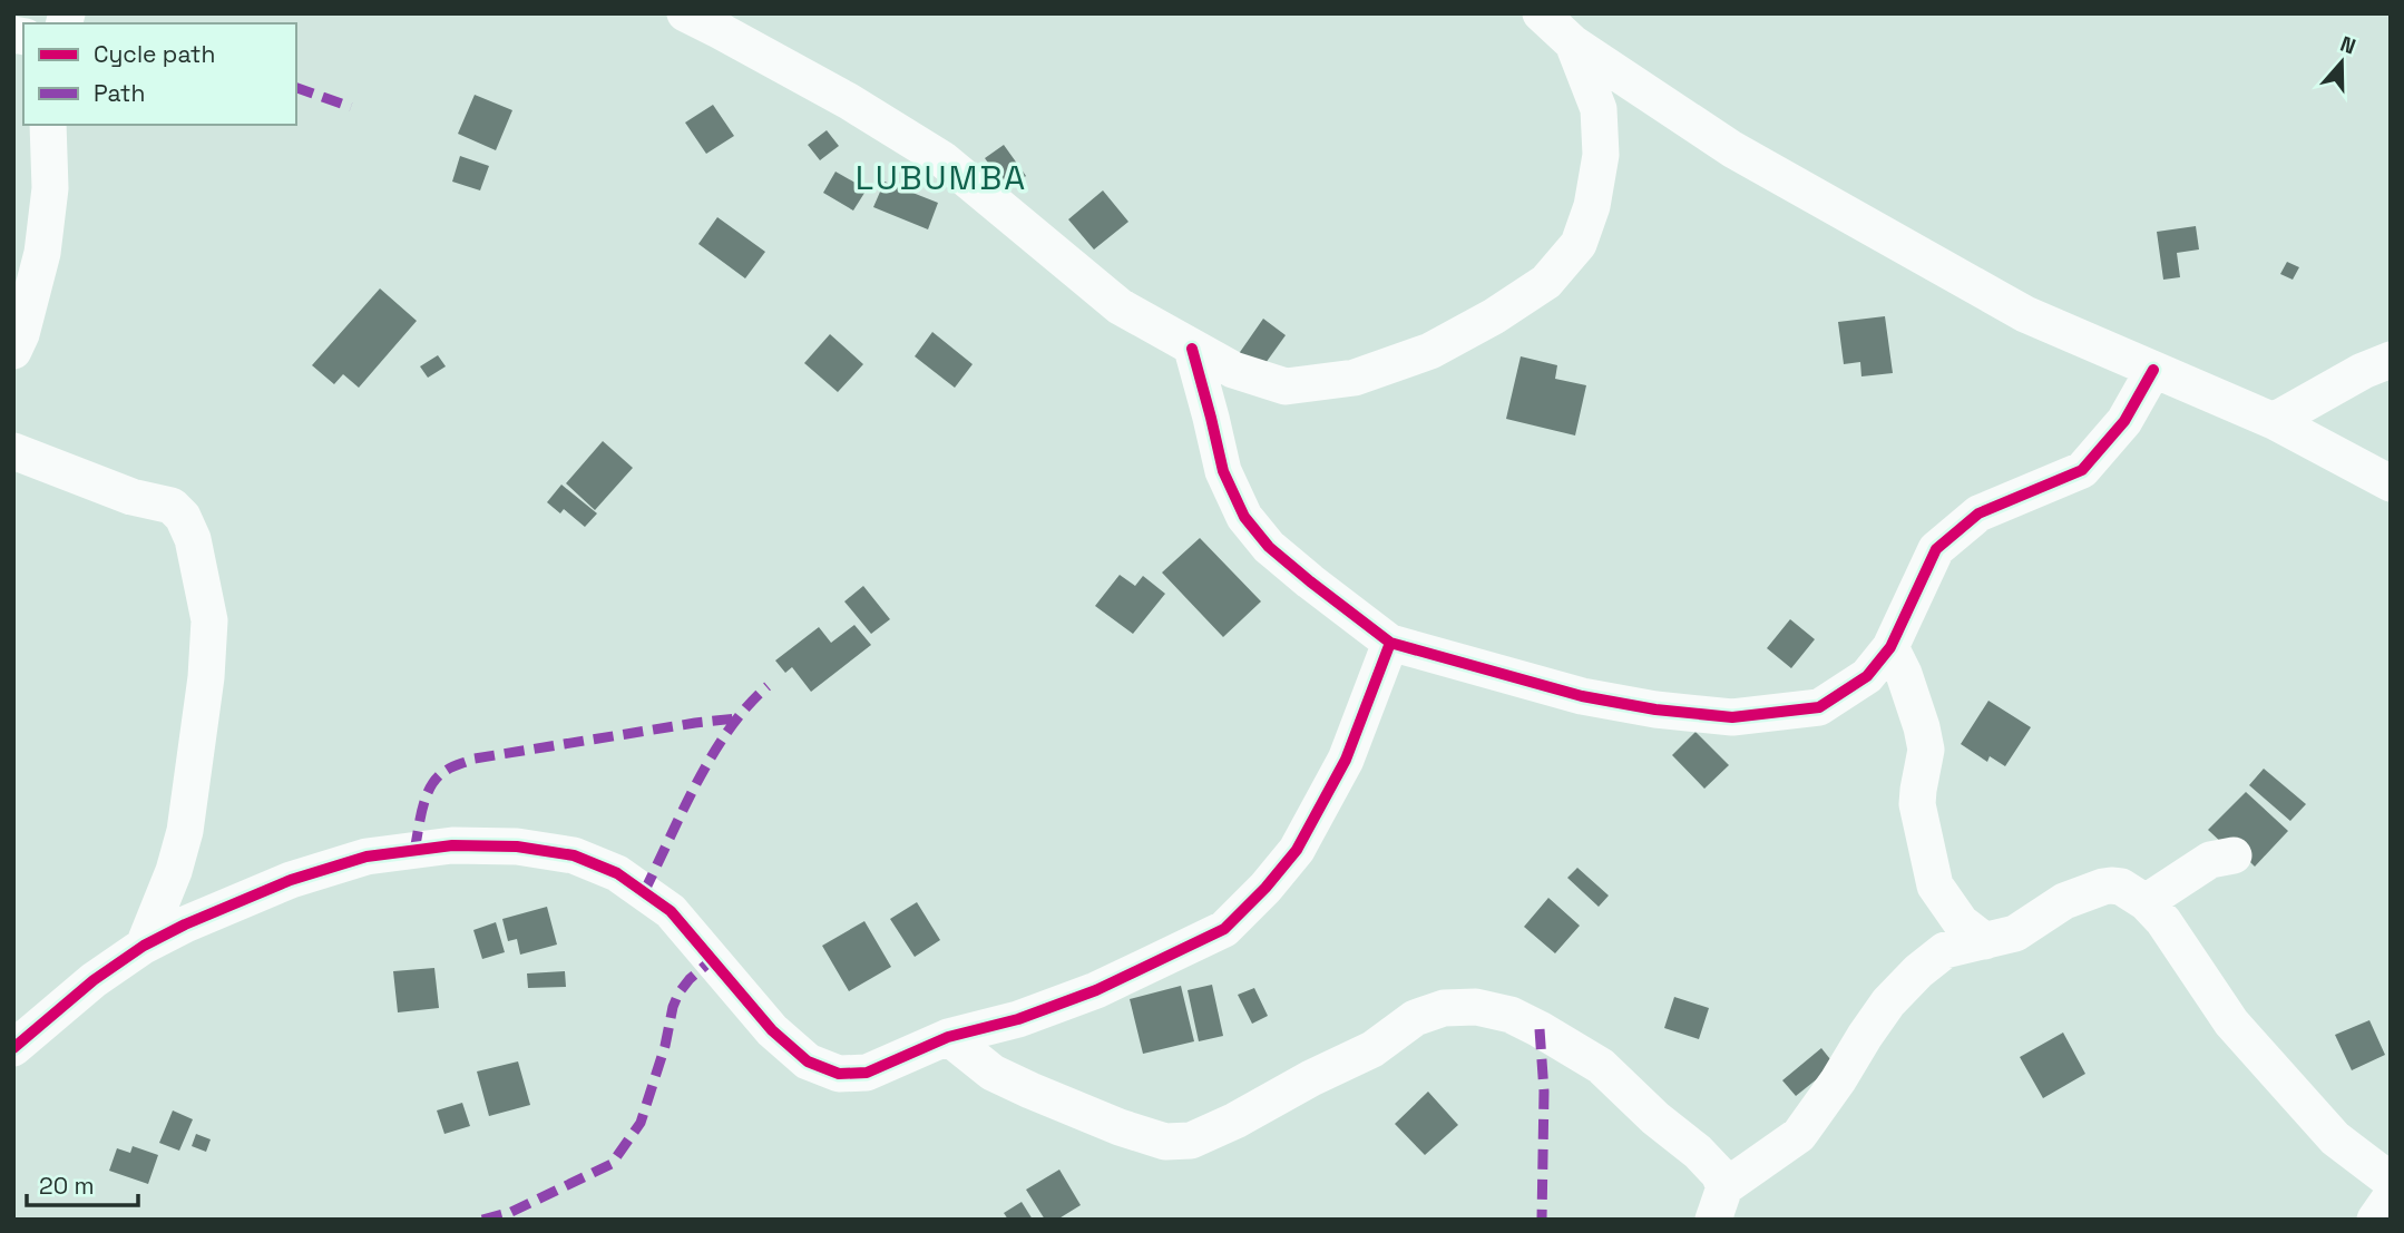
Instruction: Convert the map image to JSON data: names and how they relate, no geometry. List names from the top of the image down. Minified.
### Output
{"districts":["LUBUMBA"],"legend":["Cycle path","Path"],"scale_bar":"20 m","north":"top"}
